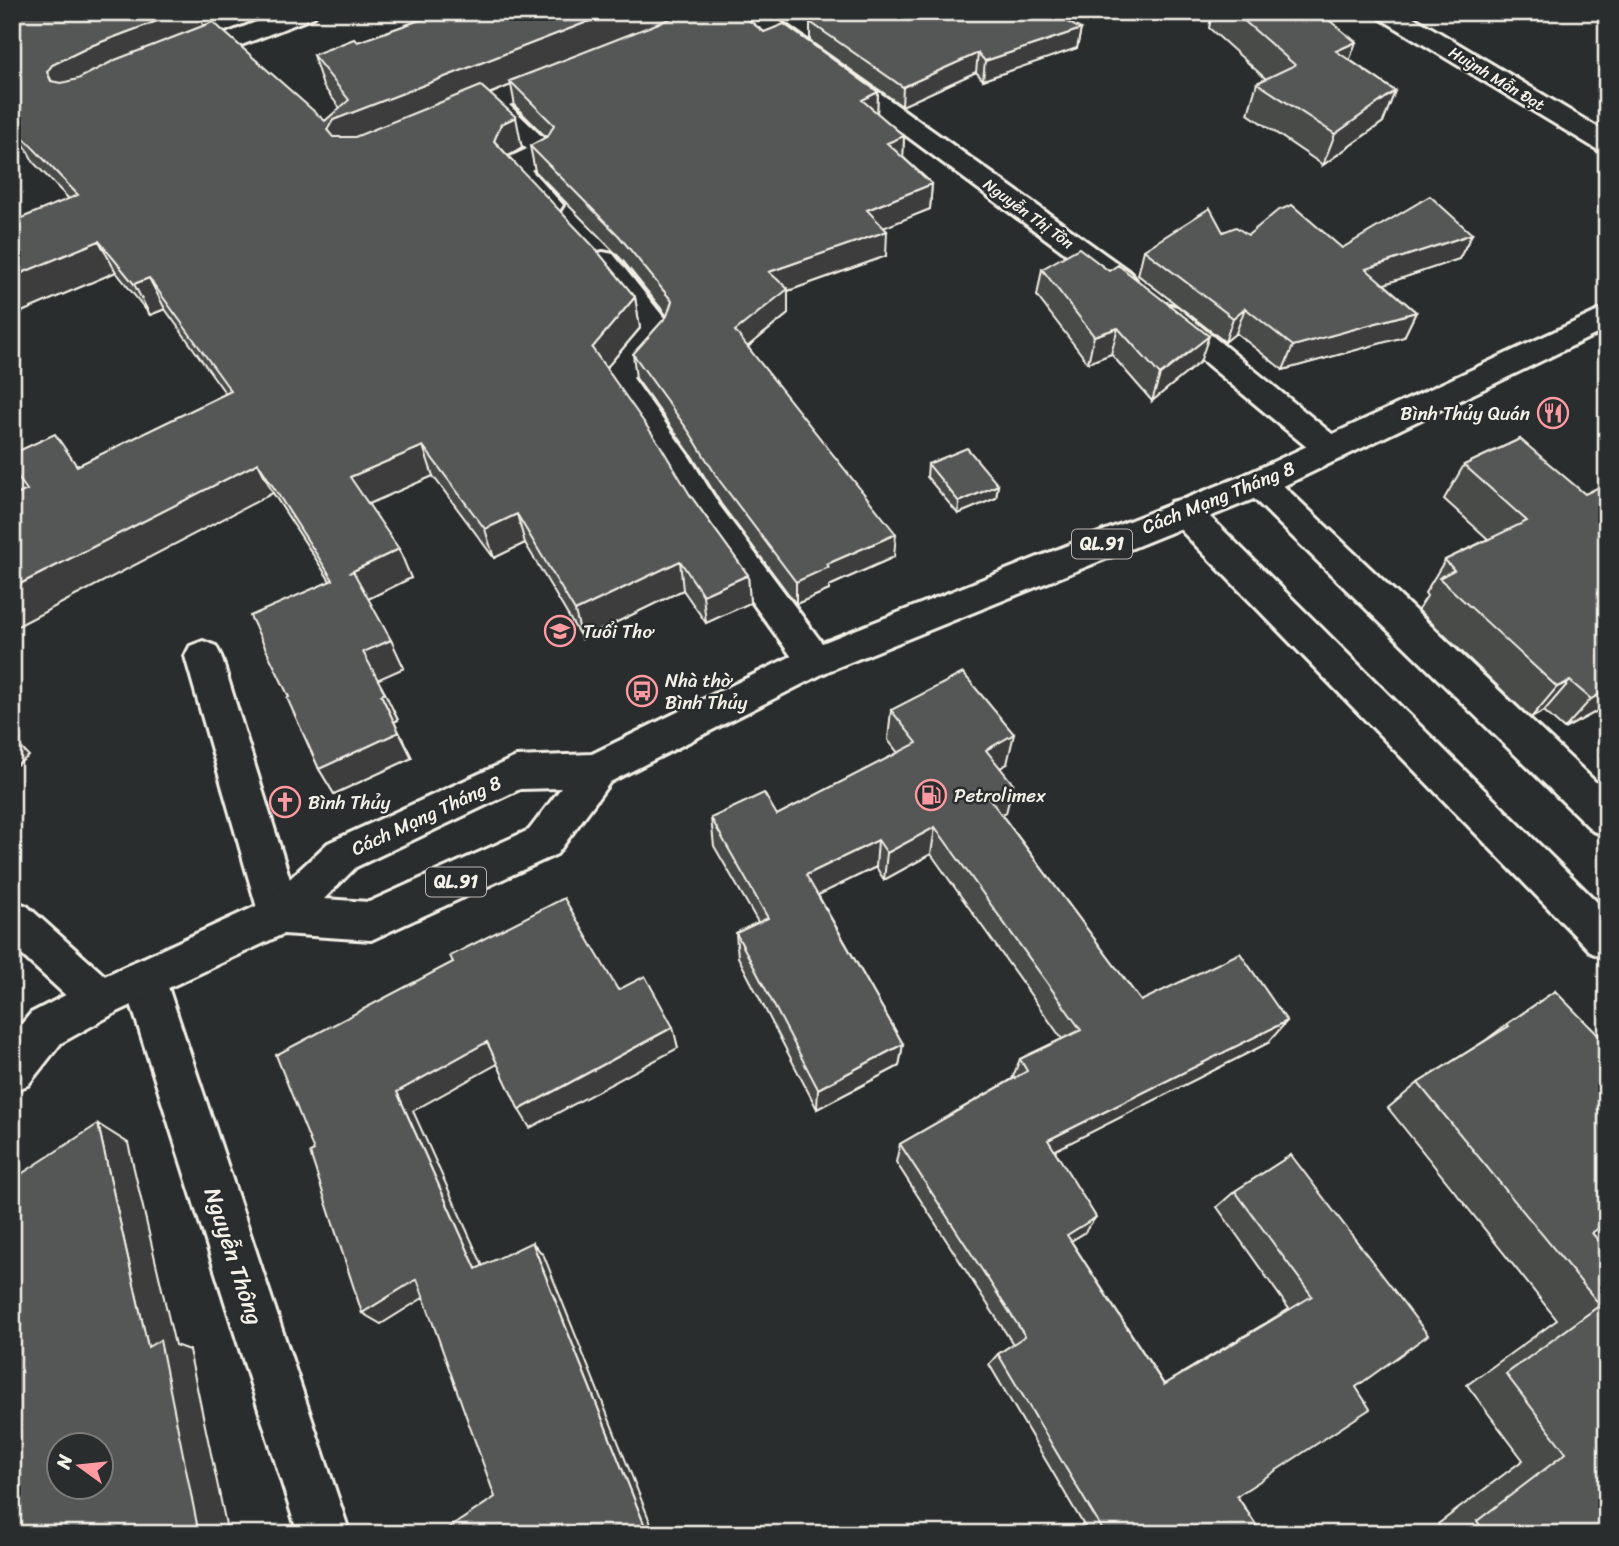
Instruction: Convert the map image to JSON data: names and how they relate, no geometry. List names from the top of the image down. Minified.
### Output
{"streets":{"main road":["Huỳnh Mẫn Đạt","Nguyễn Thị Tồn","Cách Mạng Tháng 8","QL.91","Nguyễn Thông"]},"crossings":[["Nguyễn Thị Tồn","Cách Mạng Tháng 8"],["Cách Mạng Tháng 8","Nguyễn Thông"]],"places":{"restaurant":["Bình Thủy Quán"],"school or university":["Tuổi Thơ"],"bus stop":["Nhà thờ Bình Thủy"],"fuel station":["Petrolimex"],"church":["Bình Thủy"]},"north":"left"}
